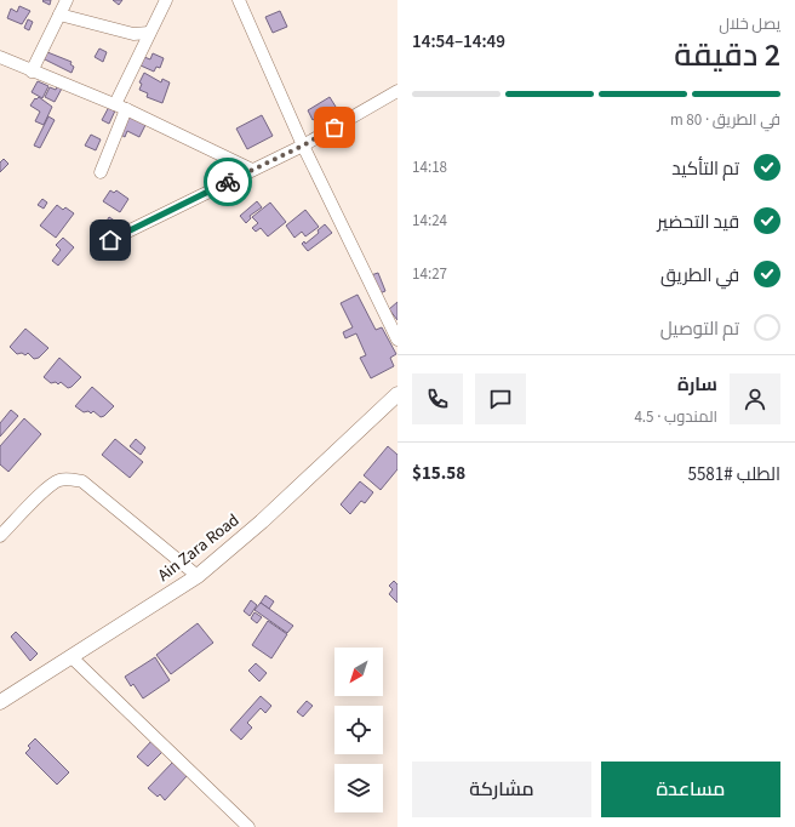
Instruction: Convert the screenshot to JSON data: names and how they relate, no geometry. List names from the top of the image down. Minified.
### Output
{"streets":{"main road":["Ain Zara Road"]},"north":"bottom left","page":{"heading":["2 دقيقة","يصل خلال","14:49–14:54"],"panel":["سارة","المندوب · 4.5","الطلب #5581","$15.58"],"bar":"في الطريق · 80 m","list":[["تم التأكيد","14:18"],["قيد التحضير","14:24"],["في الطريق","14:27"],"تم التوصيل"],"buttons":["مساعدة","مشاركة"]}}
